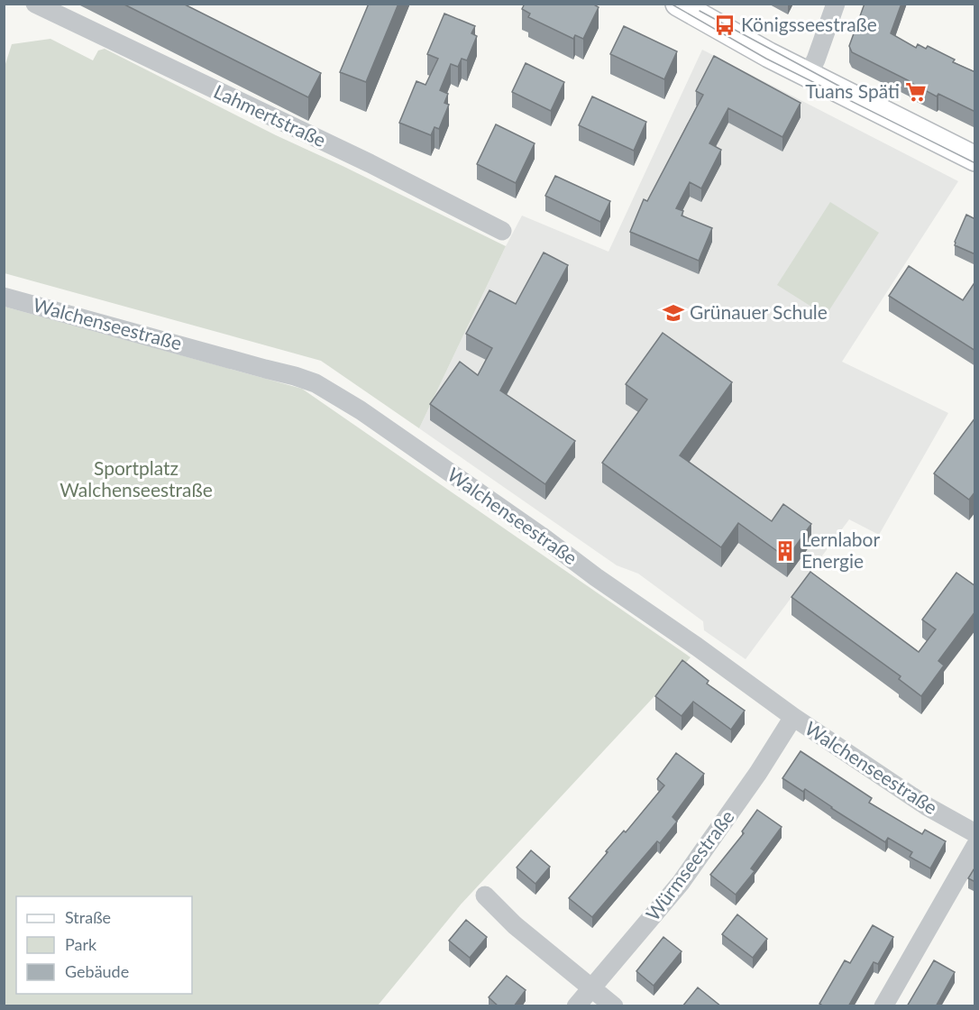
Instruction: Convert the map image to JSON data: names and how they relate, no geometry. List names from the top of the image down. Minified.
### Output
{"streets":{"street":["Lahmertstraße","Walchenseestraße","Würmseestraße"]},"crossings":[["Walchenseestraße","Würmseestraße"]],"parks":["Sportplatz Walchenseestraße"],"places":{"bus stop":["Königsseestraße"],"supermarket":["Tuans Späti"],"school or university":["Grünauer Schule"],"building":["Lernlabor Energie"]},"legend":["Straße","Park","Gebäude"]}
